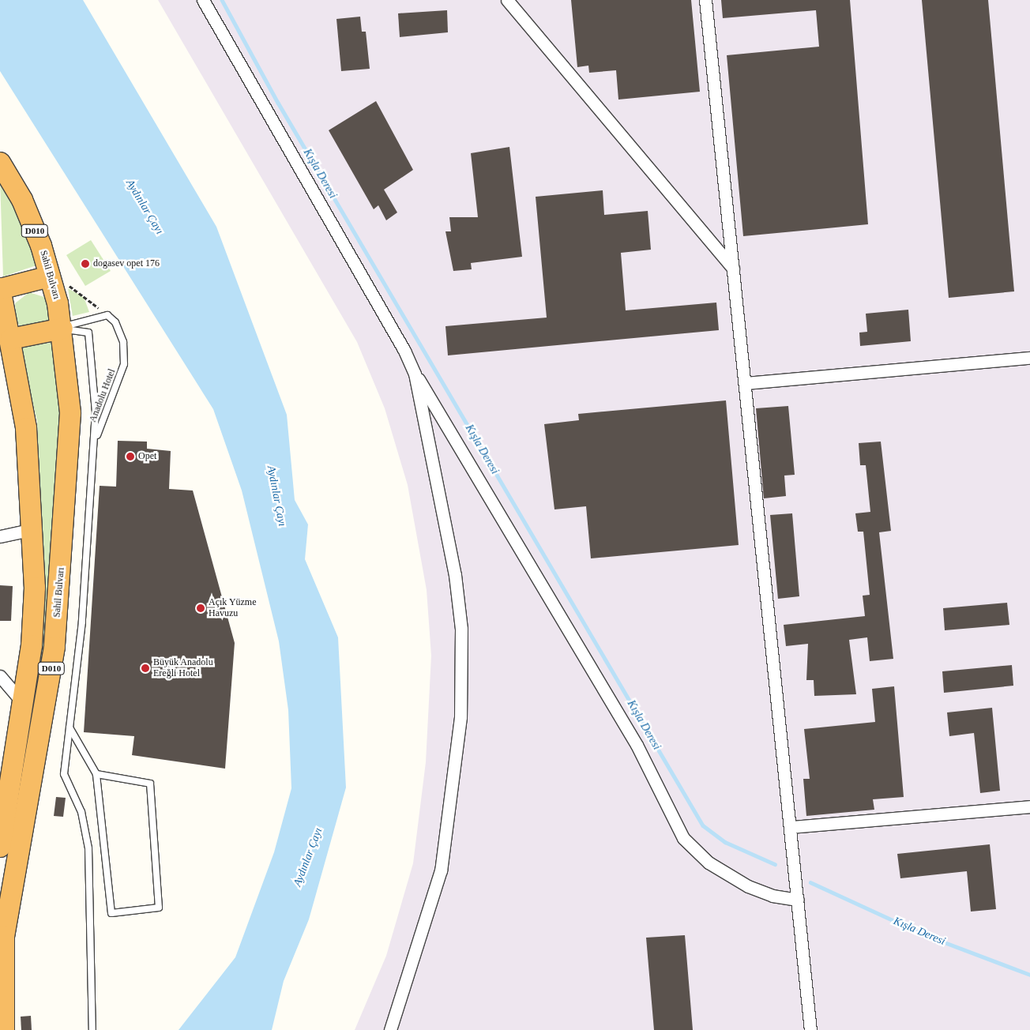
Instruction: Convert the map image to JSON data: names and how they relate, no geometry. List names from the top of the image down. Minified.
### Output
{"streets":{"highway":["D010","Sahil Bulvarı"],"lane":["Anadolu Hotel"]},"water":["Kışla Deresi","Aydınlar Çayı"],"places":["dogasev opet 176","Opet","Açık Yüzme Havuzu","Büyük Anadolu Ereğli Hotel"]}
